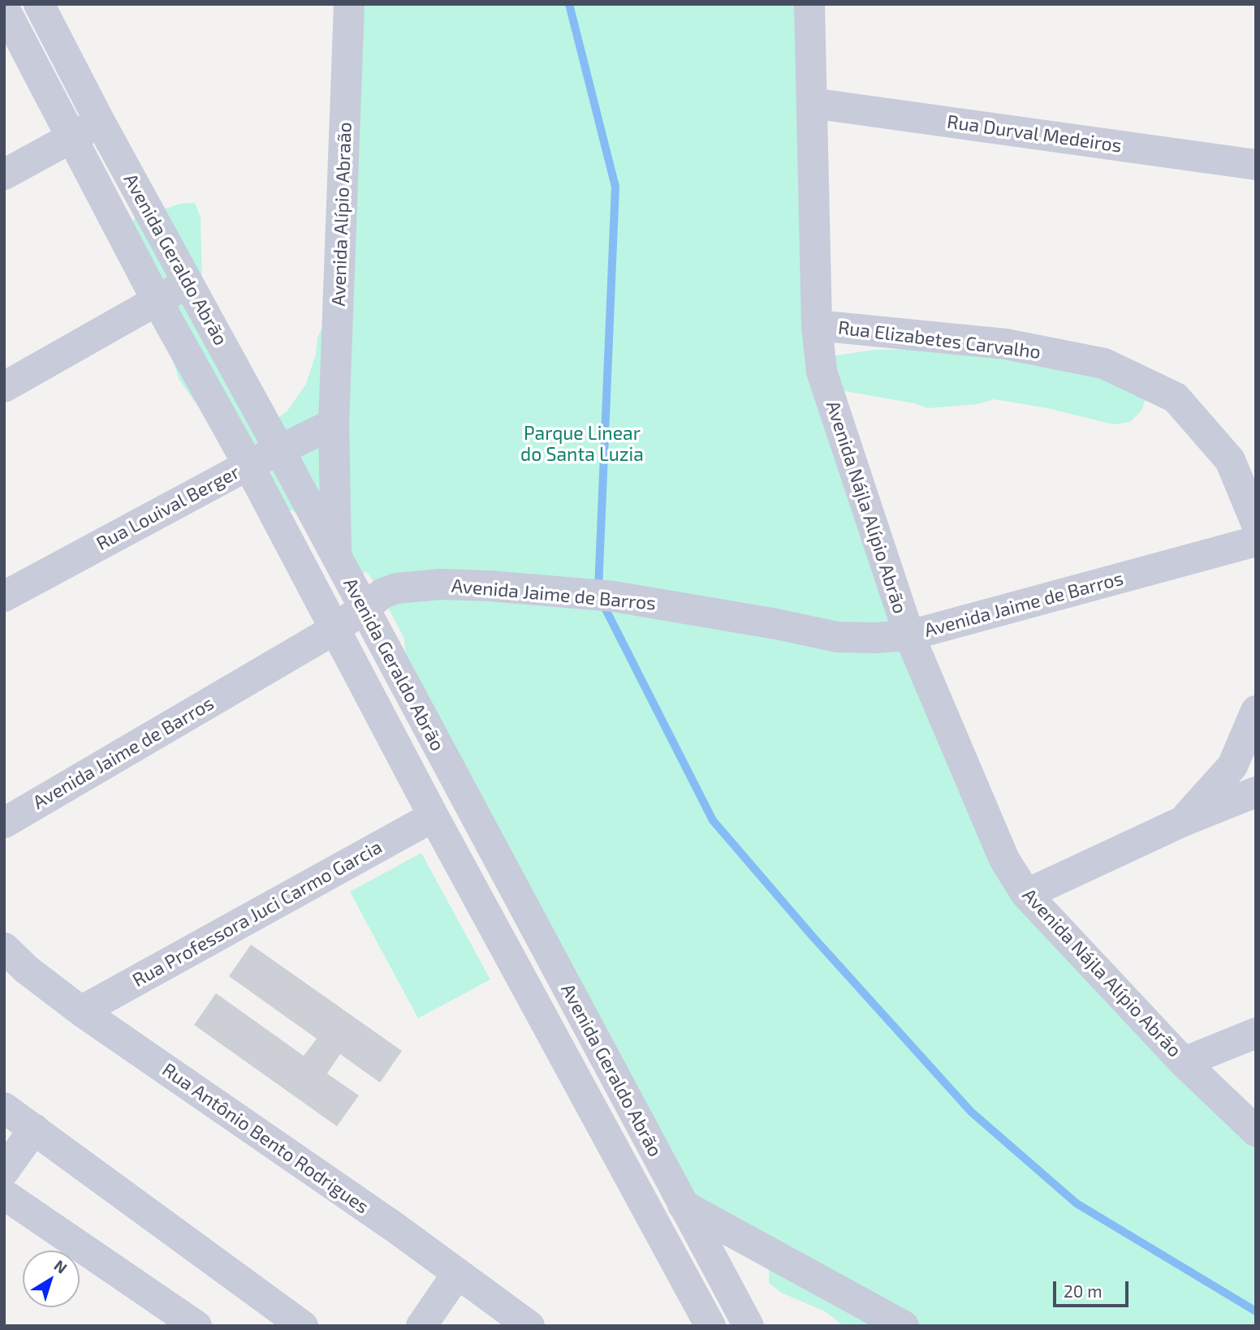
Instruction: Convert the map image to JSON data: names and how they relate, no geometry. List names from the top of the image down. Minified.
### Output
{"streets":{"street":["Rua Durval Medeiros","Avenida Alípio Abraão","Avenida Geraldo Abrão","Rua Elizabetes Carvalho","Avenida Nájla Alípio Abrão","Rua Louival Berger","Avenida Jaime de Barros","Rua Professora Juci Carmo Garcia","Rua Antônio Bento Rodrigues"]},"crossings":[["Rua Durval Medeiros","Avenida Nájla Alípio Abrão"],["Avenida Alípio Abraão","Avenida Geraldo Abrão"],["Avenida Alípio Abraão","Rua Louival Berger"],["Avenida Geraldo Abrão","Rua Louival Berger"],["Avenida Geraldo Abrão","Avenida Jaime de Barros"],["Avenida Geraldo Abrão","Rua Professora Juci Carmo Garcia"],["Rua Elizabetes Carvalho","Avenida Nájla Alípio Abrão"],["Avenida Nájla Alípio Abrão","Avenida Jaime de Barros"],["Rua Professora Juci Carmo Garcia","Rua Antônio Bento Rodrigues"]],"parks":["Parque Linear do Santa Luzia"],"scale_bar":"20 m","north":"top right"}
